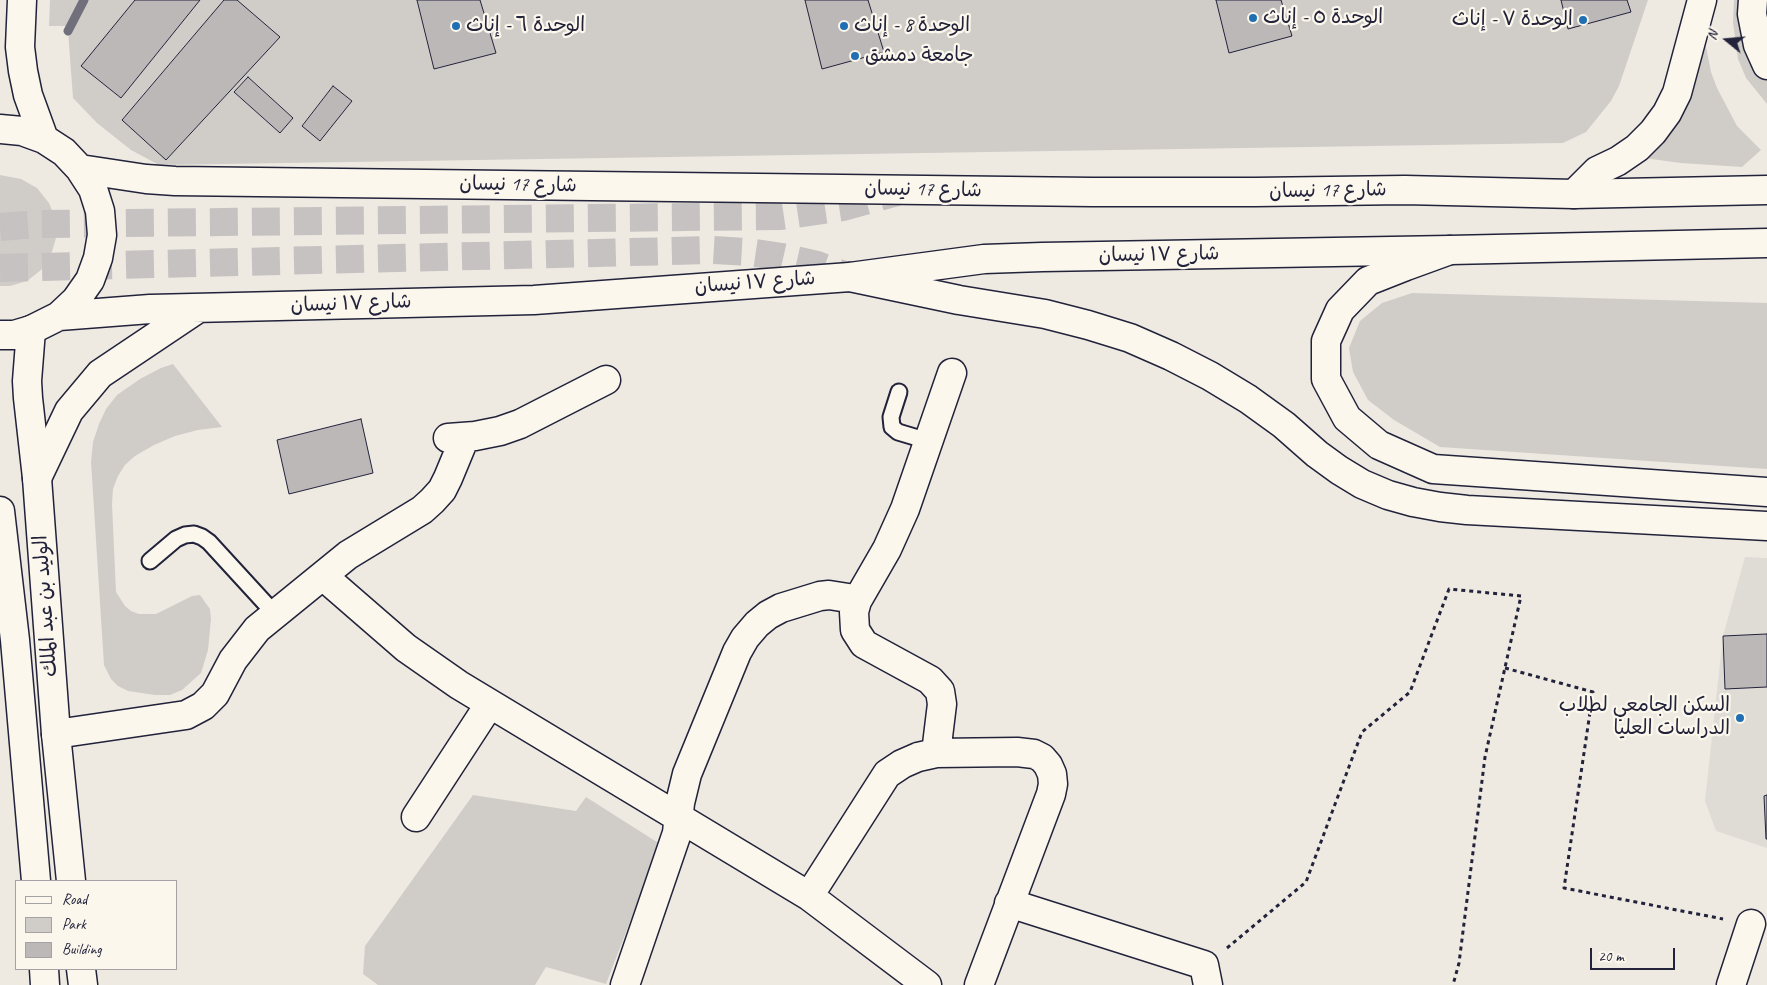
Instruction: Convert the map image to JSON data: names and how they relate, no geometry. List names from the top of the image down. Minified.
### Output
{"streets":{"main road":["شارع 17 نيسان","شارع ١٧ نيسان","الوليد بن عبد الملك"]},"places":["الوحدة ٥ - إناث","الوحدة ٧ - إناث","الوحدة ٦ - إناث","الوحدة 8 - إناث","جامعة دمشق","السكن الجامعي لطلاب الدراسات العليا"],"legend":["Road","Park","Building"],"scale_bar":"20 m","north":"left"}
